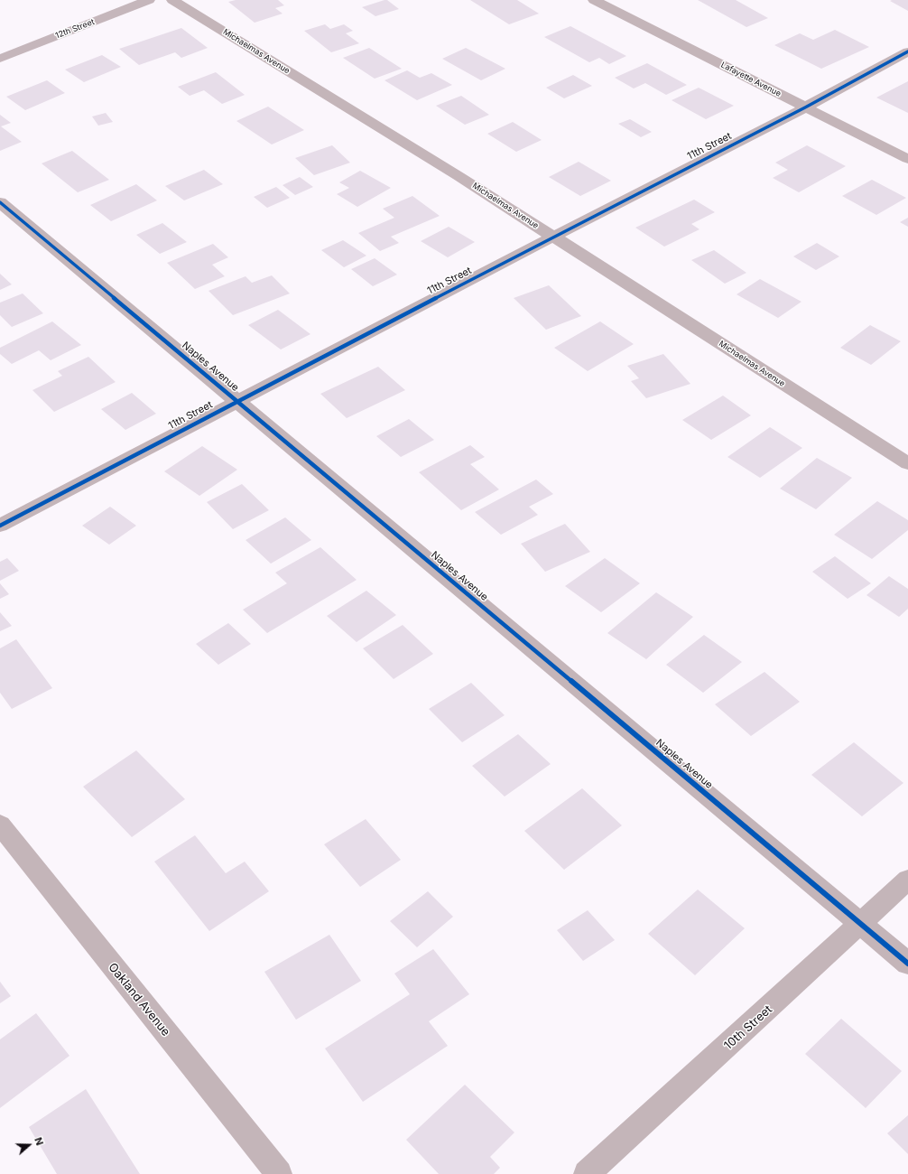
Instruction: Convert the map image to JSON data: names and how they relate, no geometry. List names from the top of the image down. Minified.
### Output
{"streets":{"main road":["12th Street"],"street":["Michaelmas Avenue","Lafayette Avenue","11th Street","Naples Avenue","Oakland Avenue","10th Street"]},"crossings":[["Michaelmas Avenue","11th Street"],["Lafayette Avenue","11th Street"],["11th Street","Naples Avenue"],["Naples Avenue","10th Street"]],"north":"right"}
